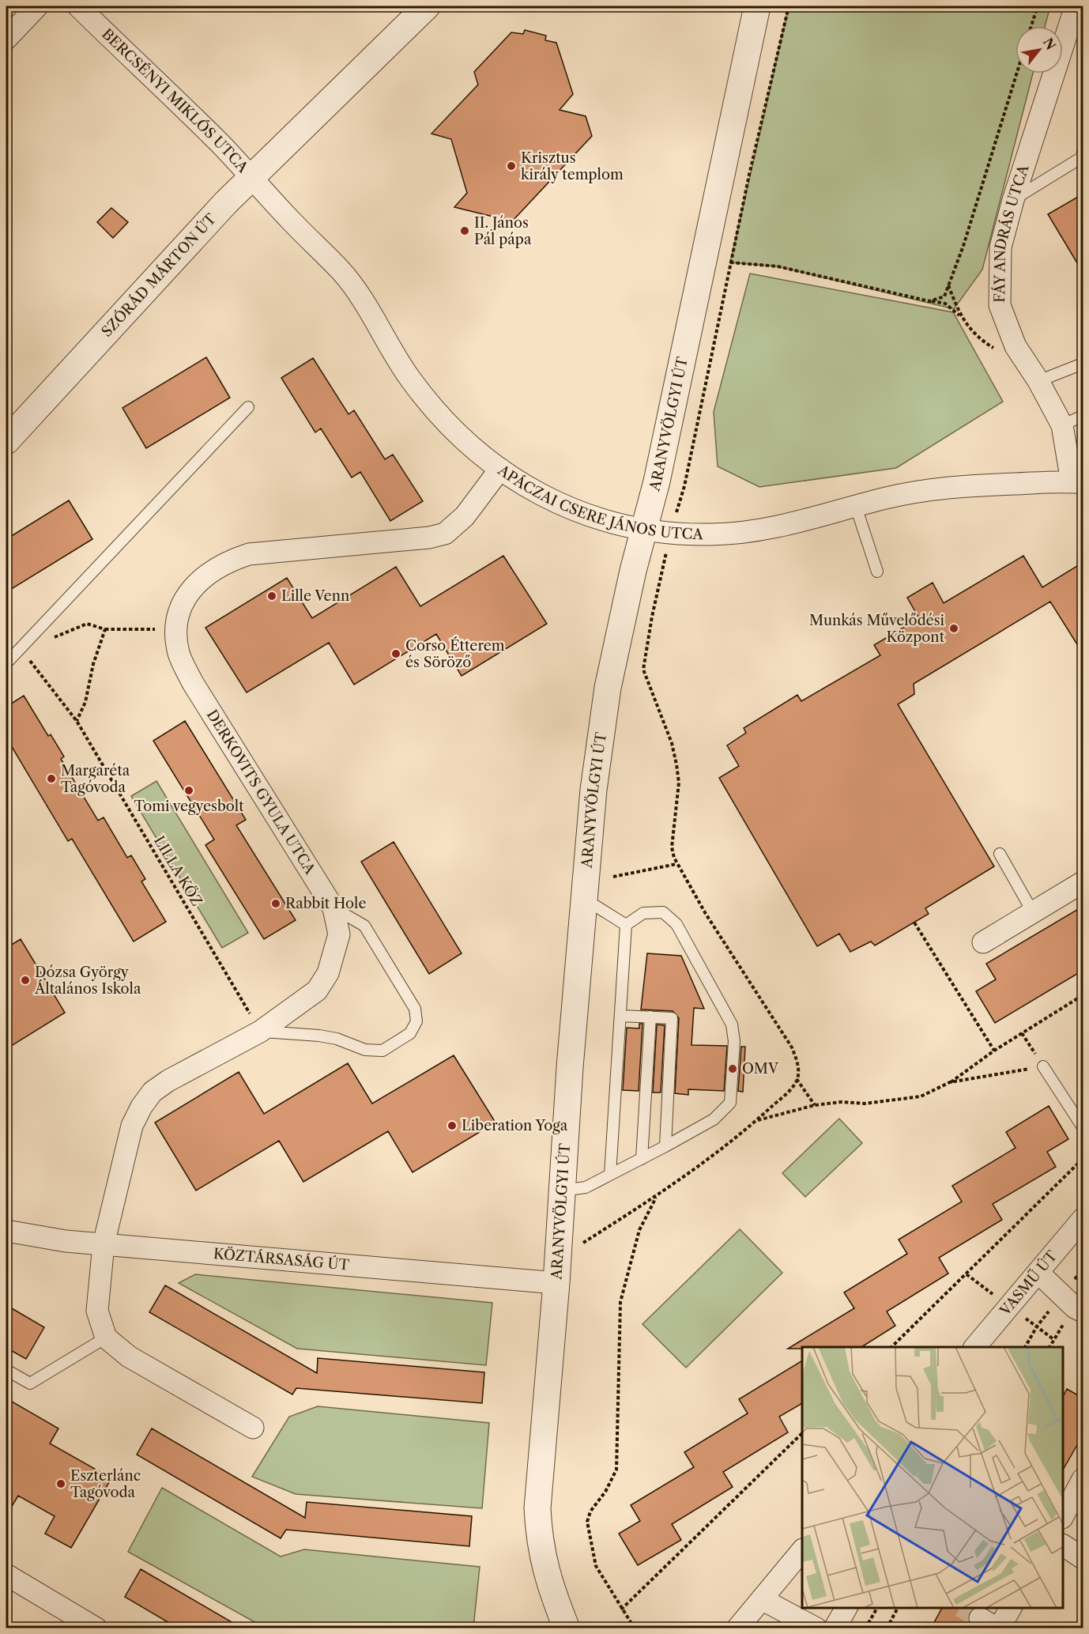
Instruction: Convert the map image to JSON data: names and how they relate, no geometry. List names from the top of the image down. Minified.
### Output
{"streets":{"street":["BERCSÉNYI MIKLÓS UTCA","FÁY ANDRÁS UTCA","SZÓRÁD MÁRTON ÚT","ARANYVÖLGYI ÚT","APÁCZAI CSERE JÁNOS UTCA","DERKOVITS GYULA UTCA","KÖZTÁRSASÁG ÚT","VASMŰ ÚT"],"path":["LILLA KÖZ"]},"crossings":[["BERCSÉNYI MIKLÓS UTCA","SZÓRÁD MÁRTON ÚT"],["BERCSÉNYI MIKLÓS UTCA","APÁCZAI CSERE JÁNOS UTCA"],["FÁY ANDRÁS UTCA","APÁCZAI CSERE JÁNOS UTCA"],["SZÓRÁD MÁRTON ÚT","APÁCZAI CSERE JÁNOS UTCA"],["ARANYVÖLGYI ÚT","APÁCZAI CSERE JÁNOS UTCA"],["ARANYVÖLGYI ÚT","KÖZTÁRSASÁG ÚT"],["APÁCZAI CSERE JÁNOS UTCA","DERKOVITS GYULA UTCA"],["DERKOVITS GYULA UTCA","LILLA KÖZ"],["DERKOVITS GYULA UTCA","KÖZTÁRSASÁG ÚT"]],"places":["Krisztus király templom","II. János Pál pápa","Lille Venn","Munkás Művelődési Központ","Corso Étterem és Söröző","Margaréta Tagóvoda","Tomi vegyesbolt","Rabbit Hole","Dózsa György Általános Iskola","OMV","Liberation Yoga","Eszterlánc Tagóvoda"],"north":"top right"}
